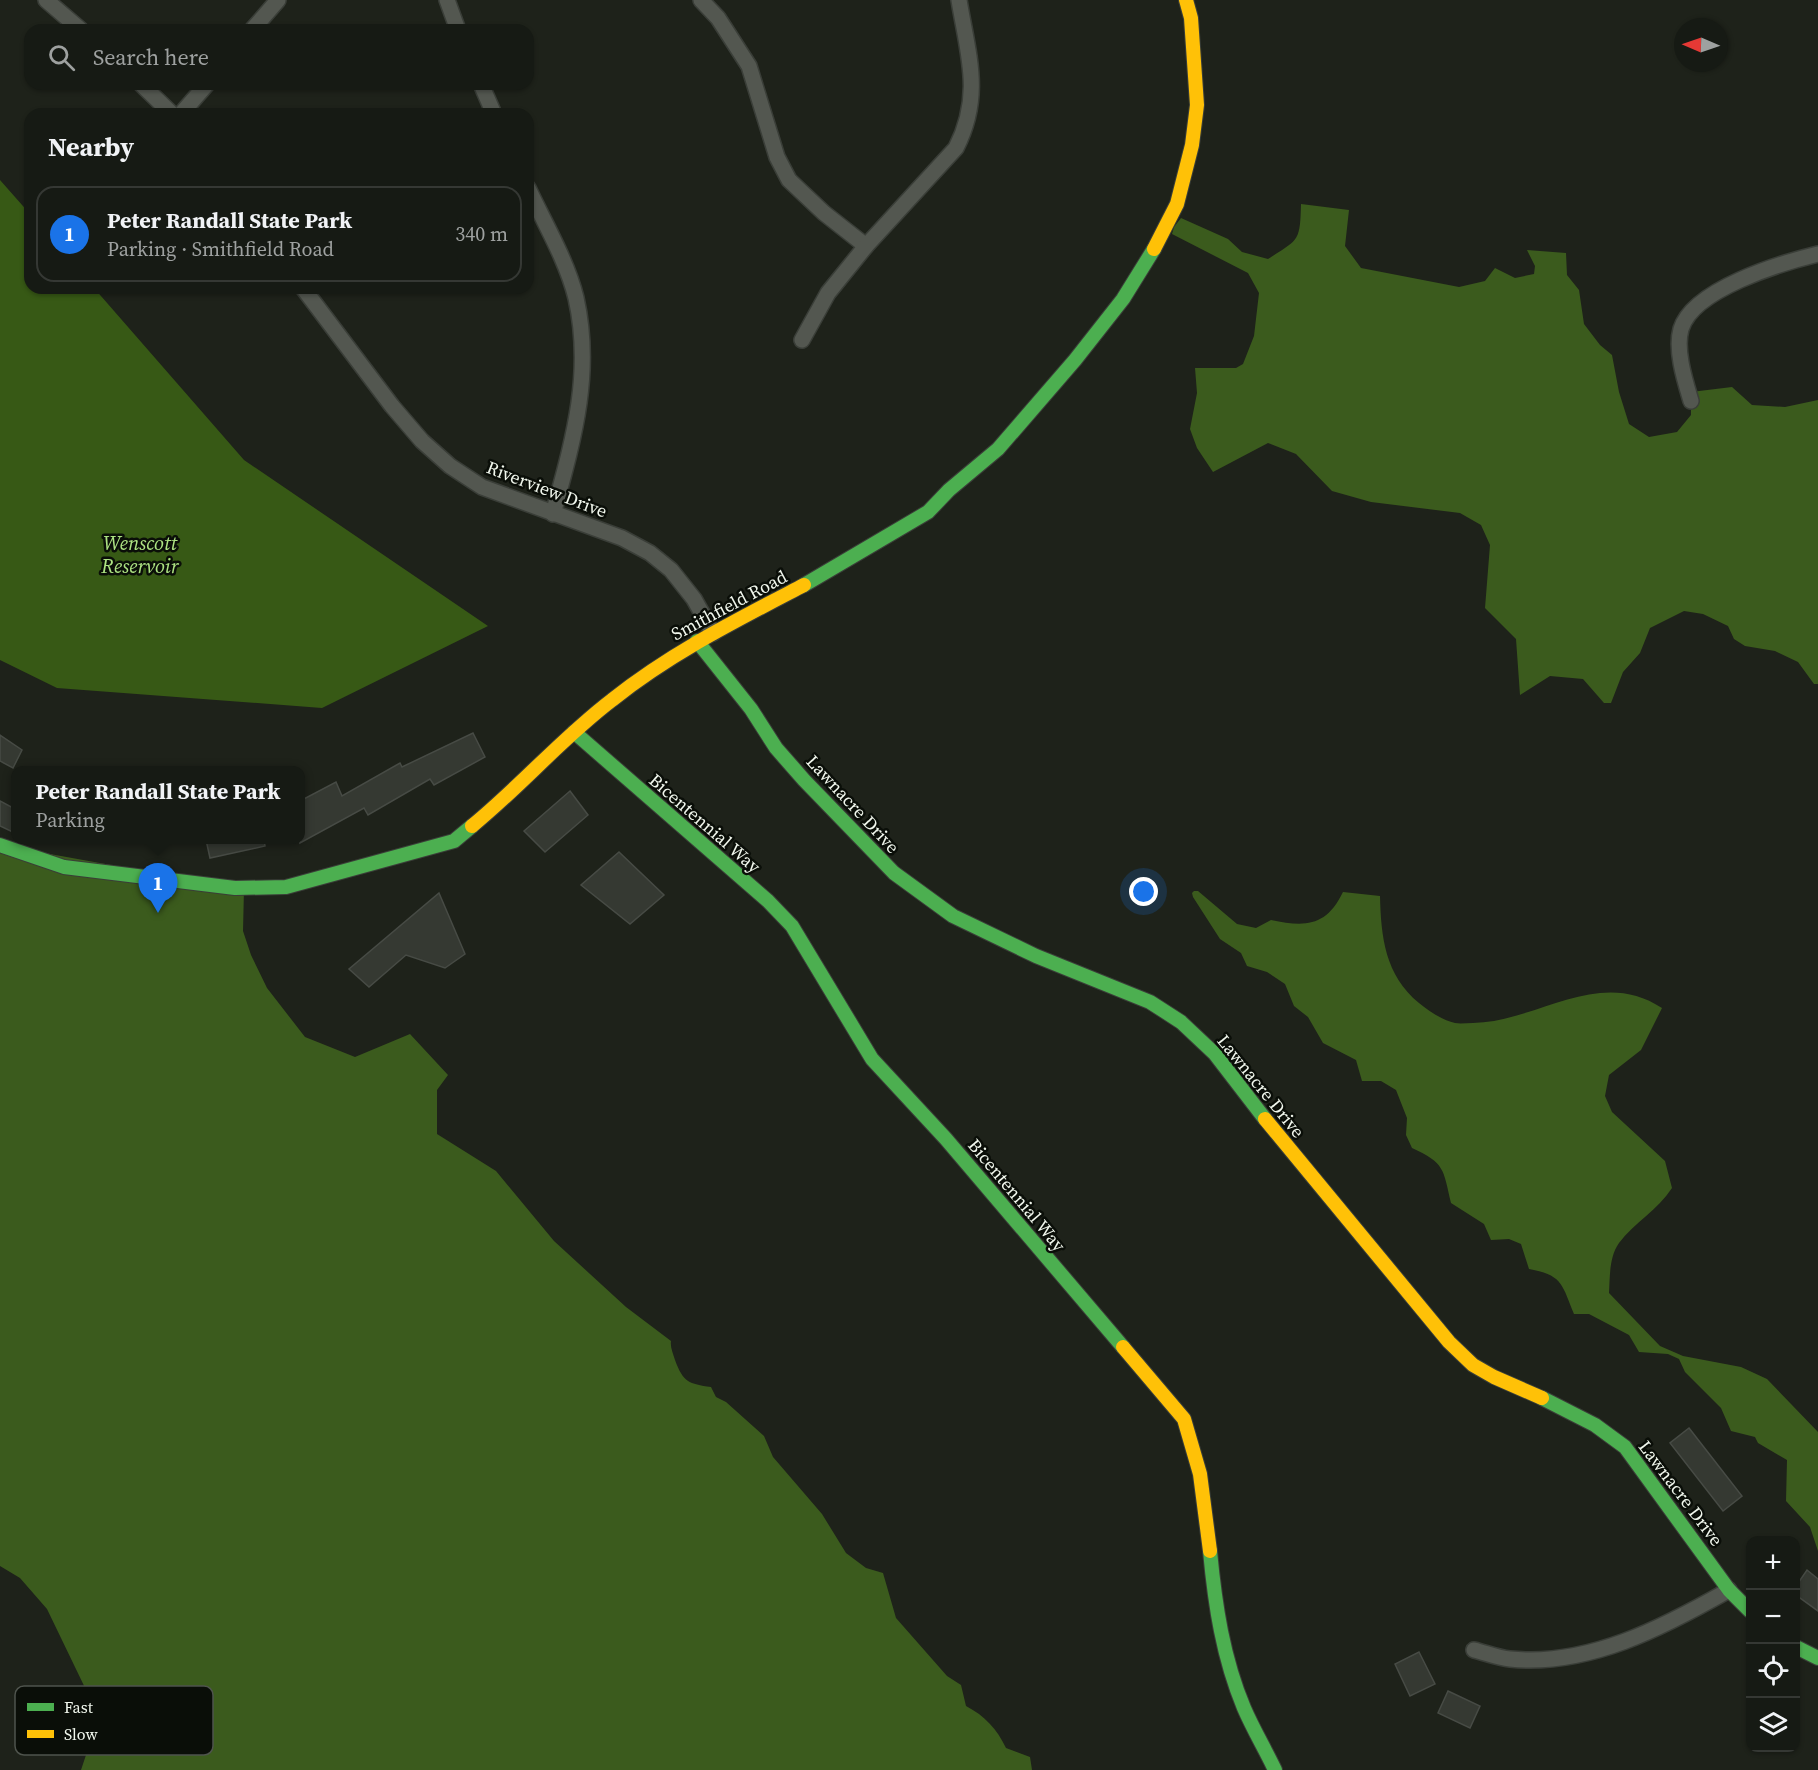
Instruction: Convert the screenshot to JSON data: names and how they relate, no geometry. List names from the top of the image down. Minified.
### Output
{"streets":{"street":["Riverview Drive","Smithfield Road","Lawnacre Drive","Bicentennial Way"]},"crossings":[["Riverview Drive","Smithfield Road"],["Smithfield Road","Lawnacre Drive"],["Smithfield Road","Bicentennial Way"]],"water":["Wenscott Reservoir"],"legend":["Fast","Slow"],"north":"left","page":{"search":"Search here","heading":"Nearby","list":[{"mark":"1","name":"Peter Randall State Park","note":"Parking · Smithfield Road","value":"340 m"}],"popup":["Peter Randall State Park","Parking"],"pins":"1","map_buttons":["+","−"]}}
